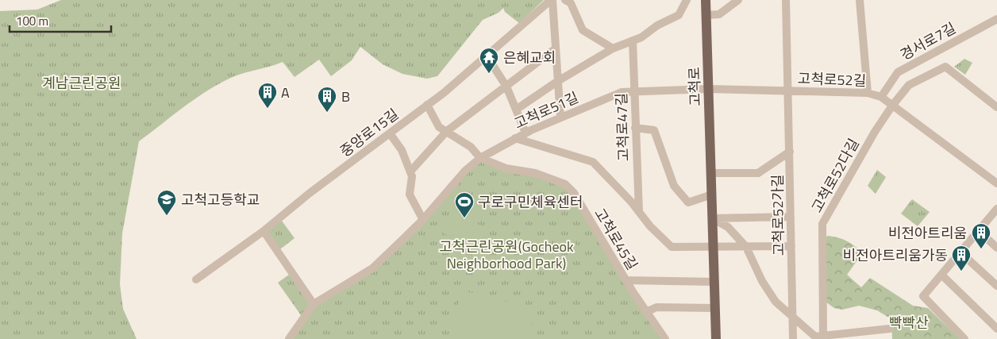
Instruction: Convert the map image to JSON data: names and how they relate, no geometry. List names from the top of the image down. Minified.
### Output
{"streets":{"main road":["고척로"],"street":["경서로7길","고척로52길","고척로51길","고척로47길","중앙로15길","고척로52다길","고척로52가길","고척로45길"]},"crossings":[["경서로7길","고척로52길"],["고척로52길","고척로"],["고척로52길","고척로51길"],["고척로52길","고척로52다길"],["고척로52길","고척로52가길"],["고척로","고척로51길"],["고척로","고척로47길"],["고척로51길","고척로47길"],["고척로51길","중앙로15길"],["고척로51길","고척로45길"],["중앙로15길","고척로45길"]],"parks":["계남근린공원","고척근린공원(Gocheok Neighborhood Park)","빡빡산"],"places":{"temple":["은혜교회"],"building":["A","B","비전아트리움","비전아트리움가동"],"school or university":["고척고등학교"],"sports":["구로구민체육센터"]},"scale_bar":"100 m"}
